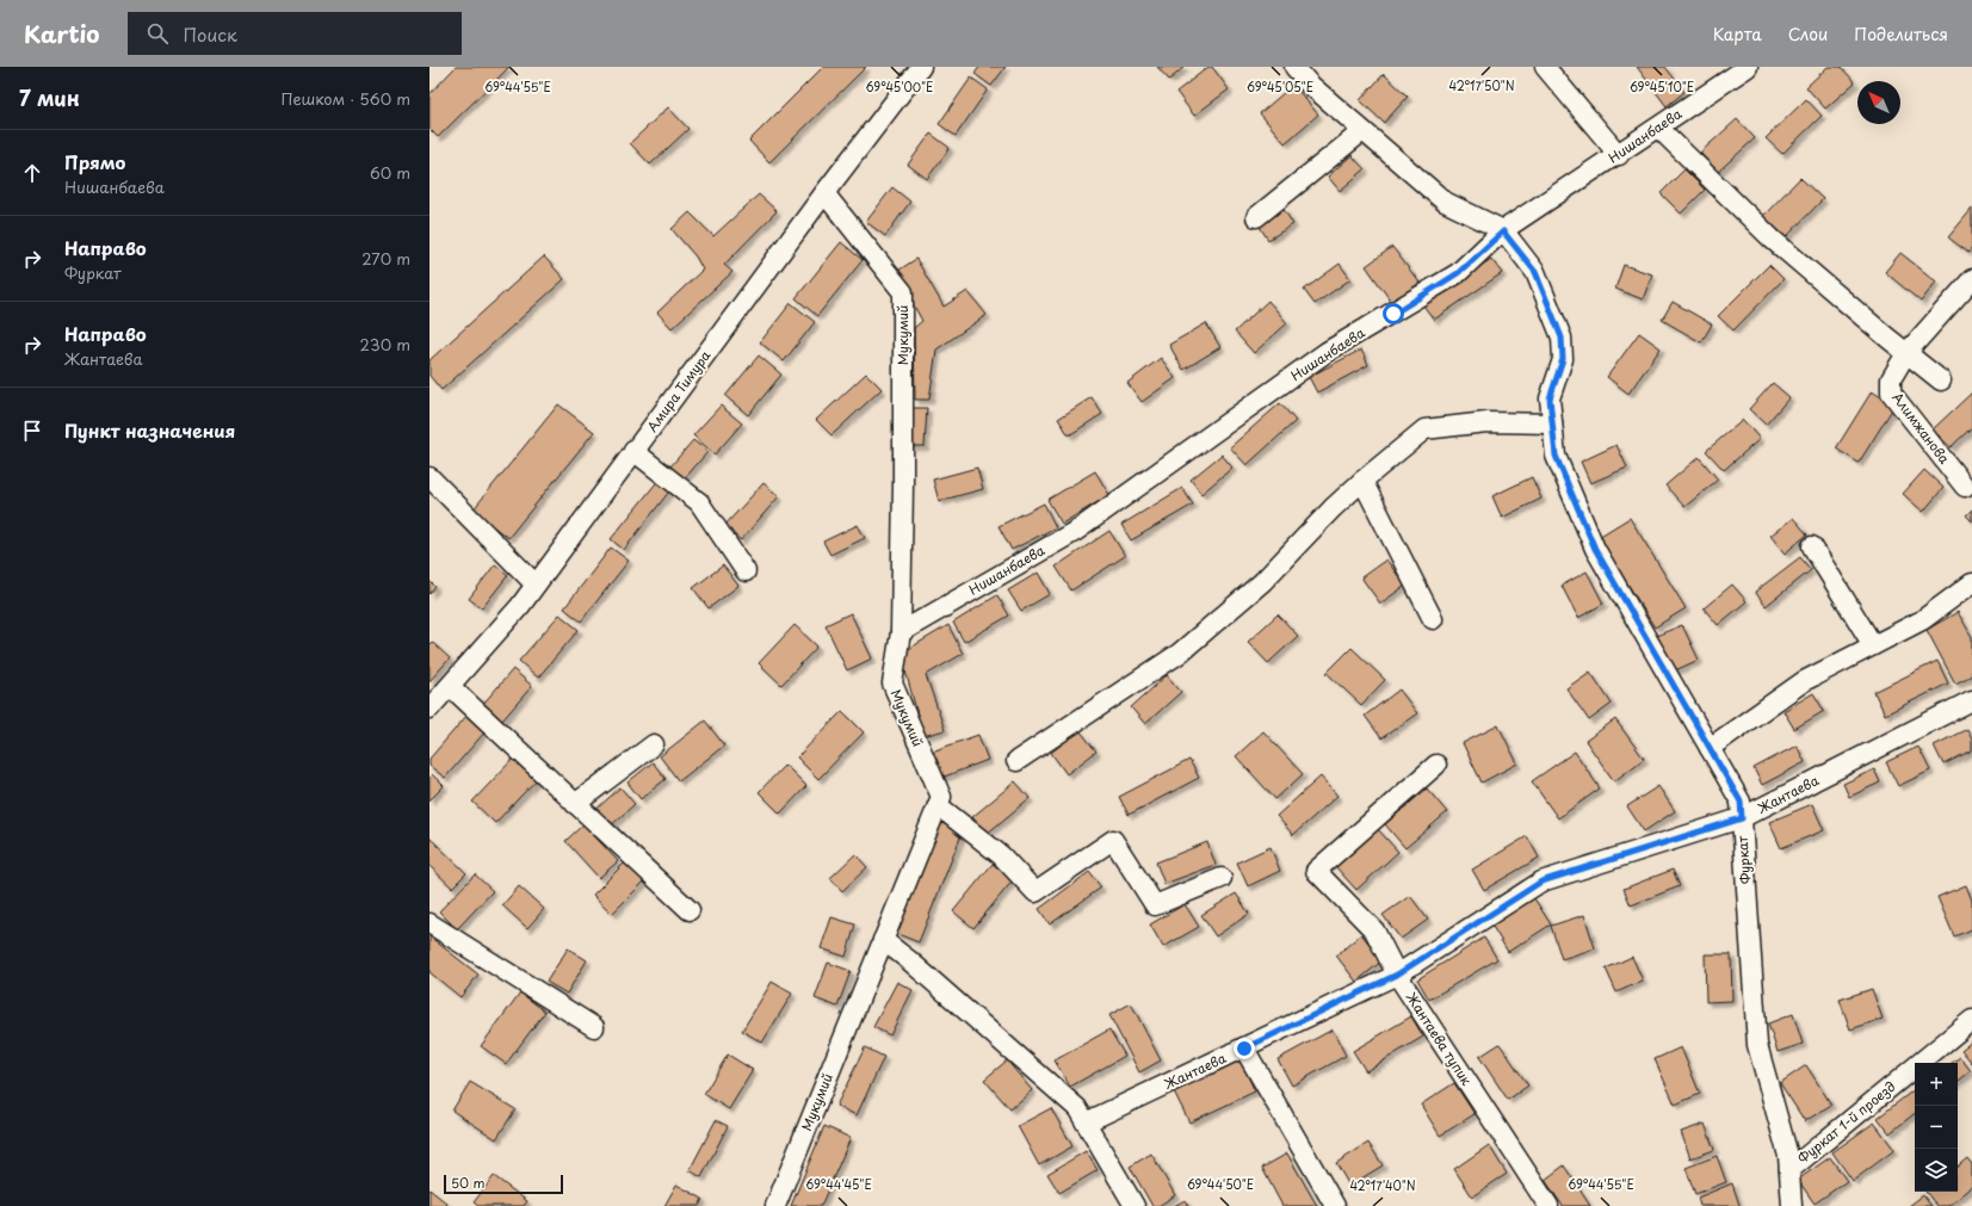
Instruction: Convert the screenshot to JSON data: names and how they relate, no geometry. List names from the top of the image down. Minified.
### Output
{"streets":{"street":["Нишанбаева","Мукумий","Амира Тимура","Алимжанова","Жантаева","Фуркат","Жантаева тупик","Фуркат 1-й проезд"]},"crossings":[["Нишанбаева","Мукумий"],["Нишанбаева","Фуркат"],["Мукумий","Амира Тимура"],["Жантаева","Фуркат"],["Жантаева","Жантаева тупик"],["Фуркат","Фуркат 1-й проезд"]],"scale_bar":"50 m","north":"top left","page":{"header":"Kartio","search":"Поиск","nav":["Карта","Слои","Поделиться"],"heading":["7 мин","Пешком · 560 m"],"list":[["Прямо","Нишанбаева","60 m"],["Направо","Фуркат","270 m"],["Направо","Жантаева","230 m"],"Пункт назначения"],"map_buttons":["+","−"],"scale":"50 m"},"coordinates":["42°17'50\"N","69°44'55\"E","69°45'10\"E","69°45'00\"E","69°45'05\"E","69°44'45\"E","69°44'50\"E","42°17'40\"N"]}
